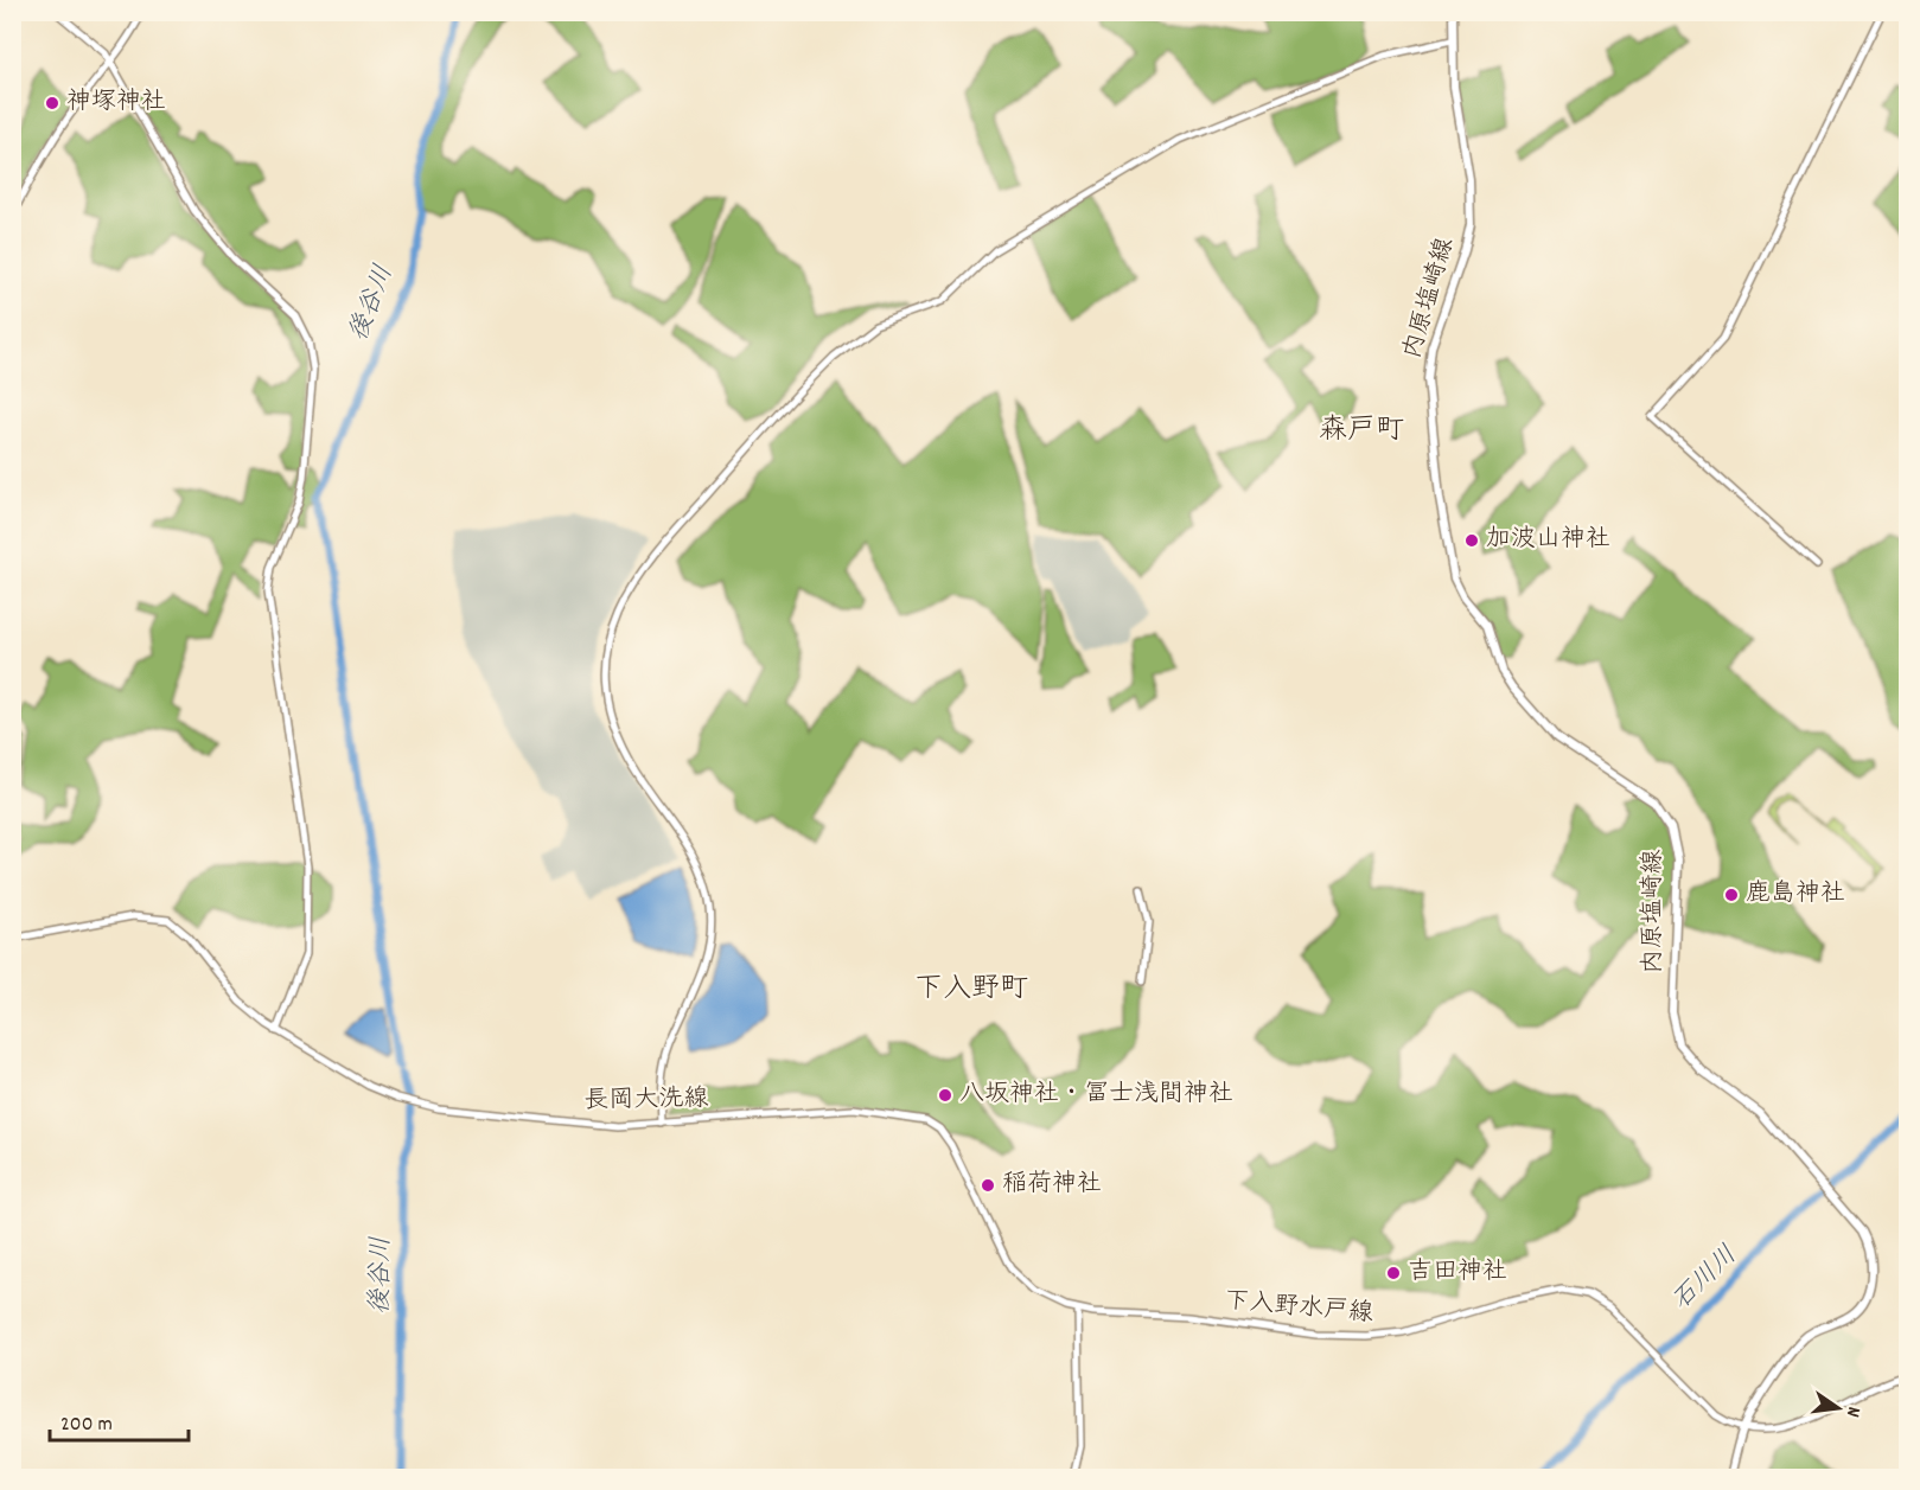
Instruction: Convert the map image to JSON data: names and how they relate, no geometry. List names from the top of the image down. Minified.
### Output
{"streets":{"main road":["内原塩崎線"],"street":["長岡大洗線","下入野水戸線"]},"crossings":[["内原塩崎線","下入野水戸線"],["長岡大洗線","下入野水戸線"]],"districts":["森戸町","下入野町"],"water":["後谷川","石川川"],"places":["神塚神社","加波山神社","鹿島神社","八坂神社・冨士浅間神社","稲荷神社","吉田神社"],"scale_bar":"200 m","north":"right"}
